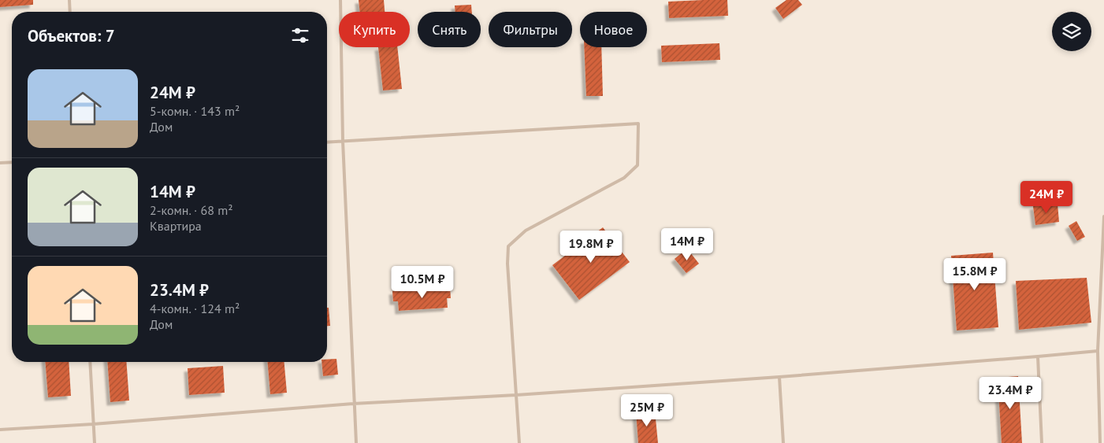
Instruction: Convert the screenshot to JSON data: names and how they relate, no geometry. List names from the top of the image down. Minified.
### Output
{"page":{"chip":["Купить","Снять","Фильтры","Новое"],"heading":"Объектов: 7","list":[{"name":"24M ₽","note":"5-комн. · 143 m² · Дом"},{"name":"14M ₽","note":"2-комн. · 68 m² · Квартира"},{"name":"23.4M ₽","note":"4-комн. · 124 m² · Дом"}],"price":["24M ₽","14M ₽","19.8M ₽","15.8M ₽","10.5M ₽","23.4M ₽","25M ₽"]}}
